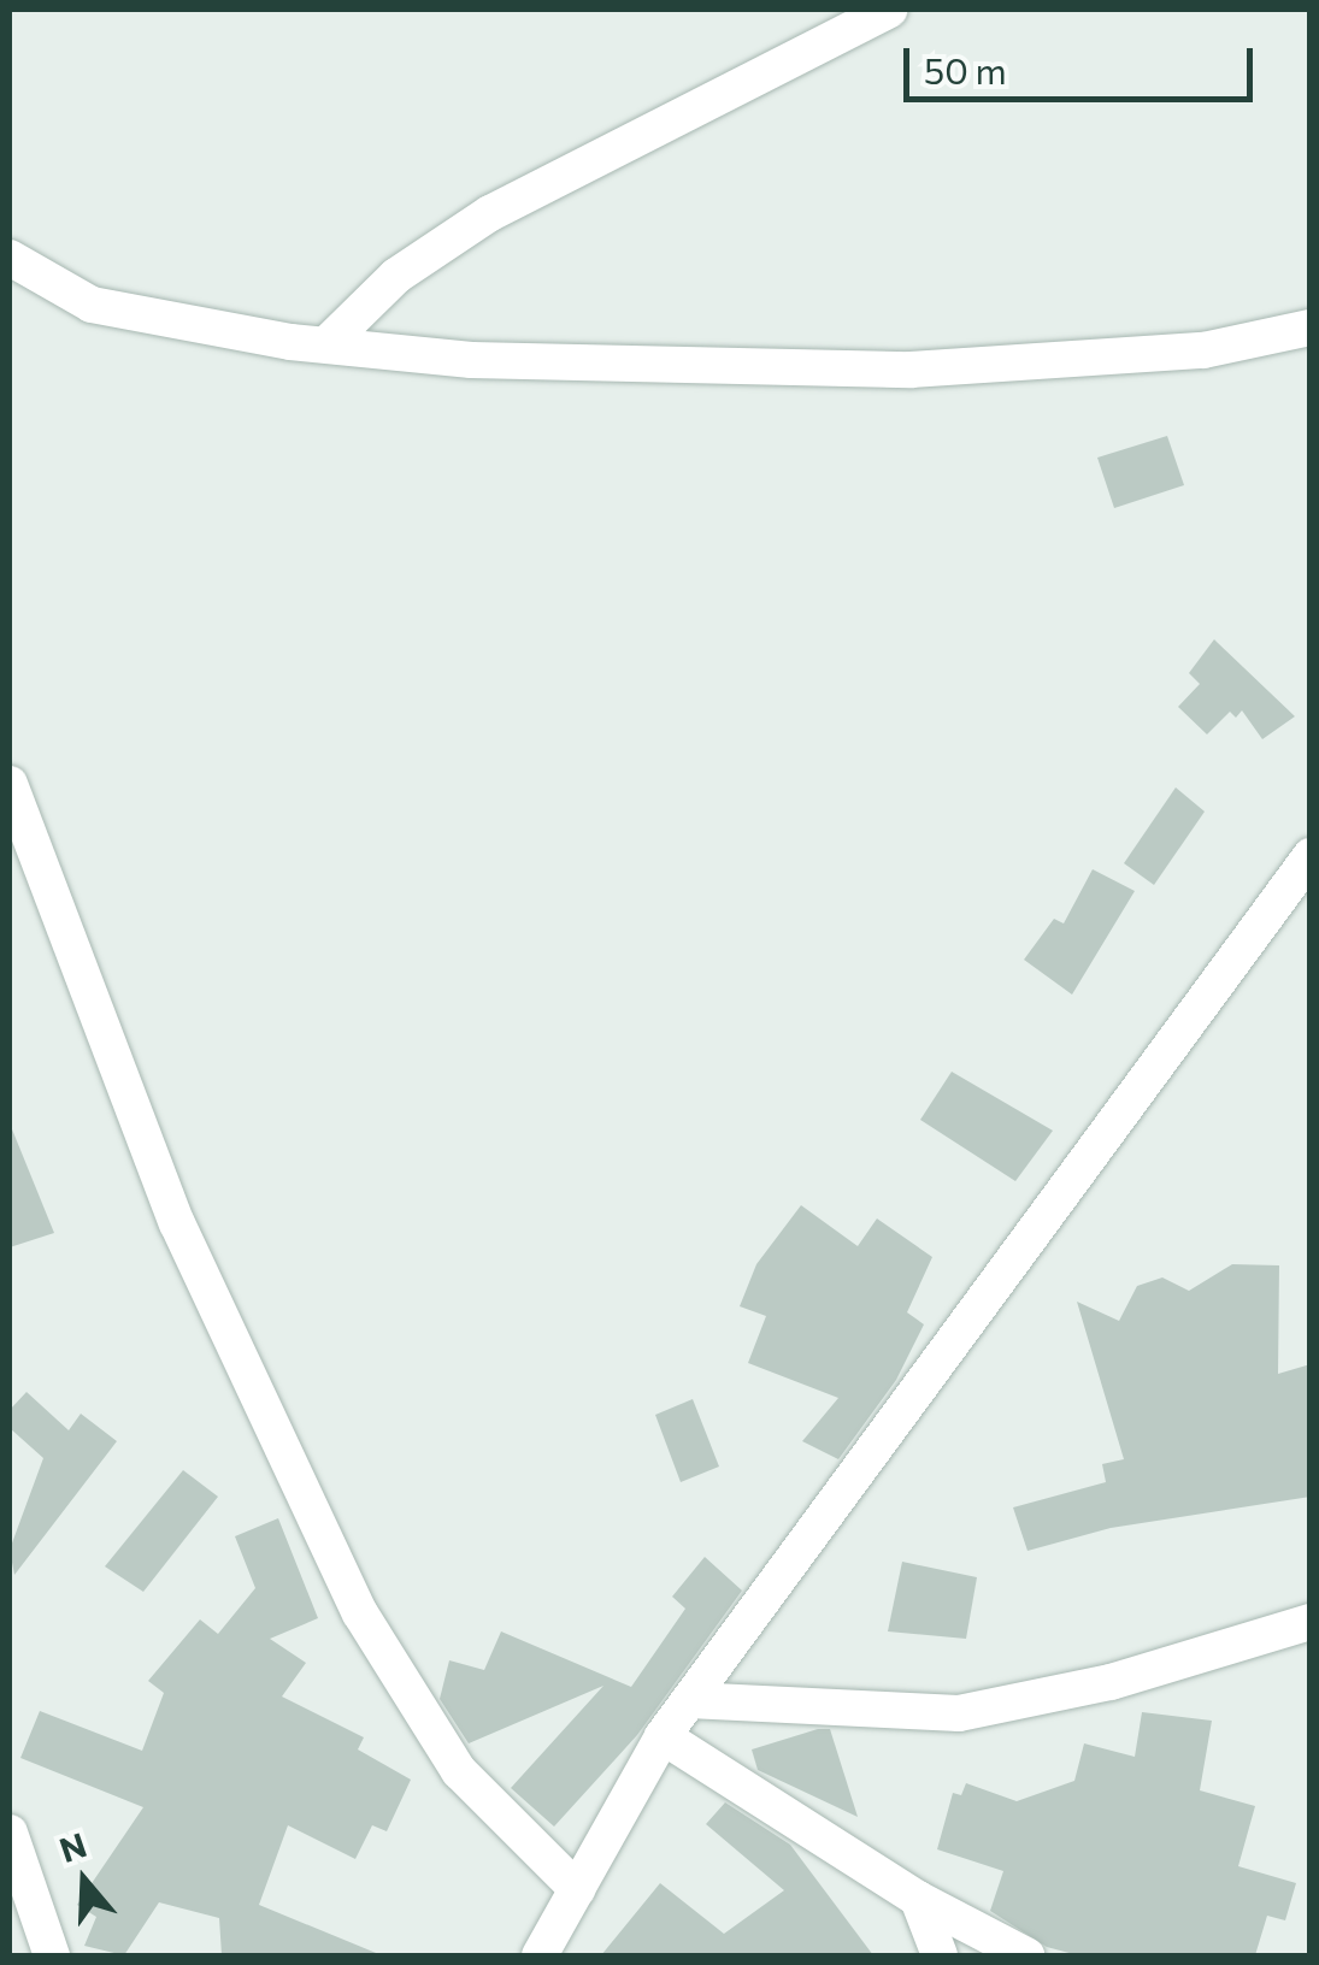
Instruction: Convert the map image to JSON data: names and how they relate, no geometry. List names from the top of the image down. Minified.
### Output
{"scale_bar":"50 m","north":"top"}
